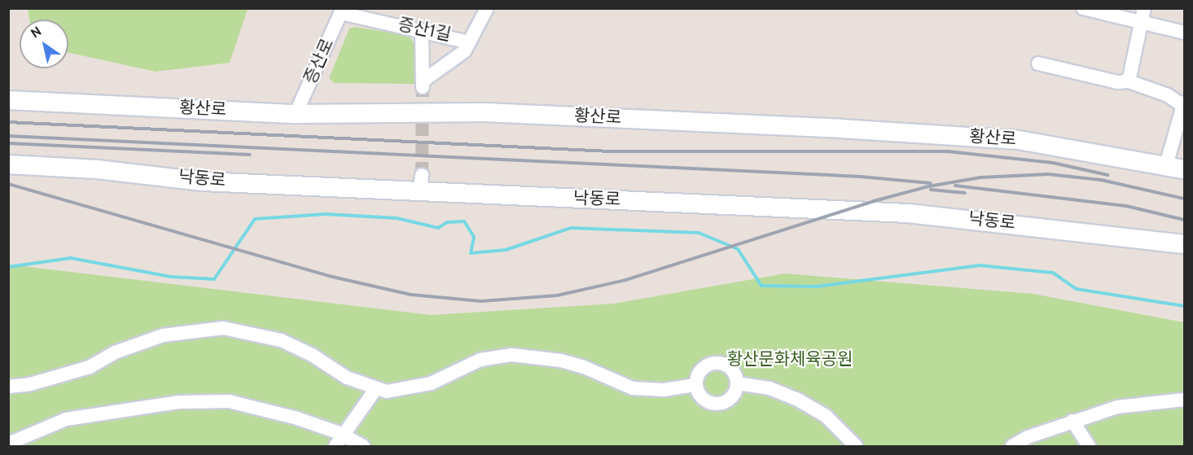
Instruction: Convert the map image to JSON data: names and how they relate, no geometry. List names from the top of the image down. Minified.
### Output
{"streets":{"main road":["황산로","낙동로"],"street":["증산1길","증산로"]},"crossings":[["증산1길","증산로"],["증산로","황산로"]],"parks":["황산문화체육공원"],"north":"top left"}
